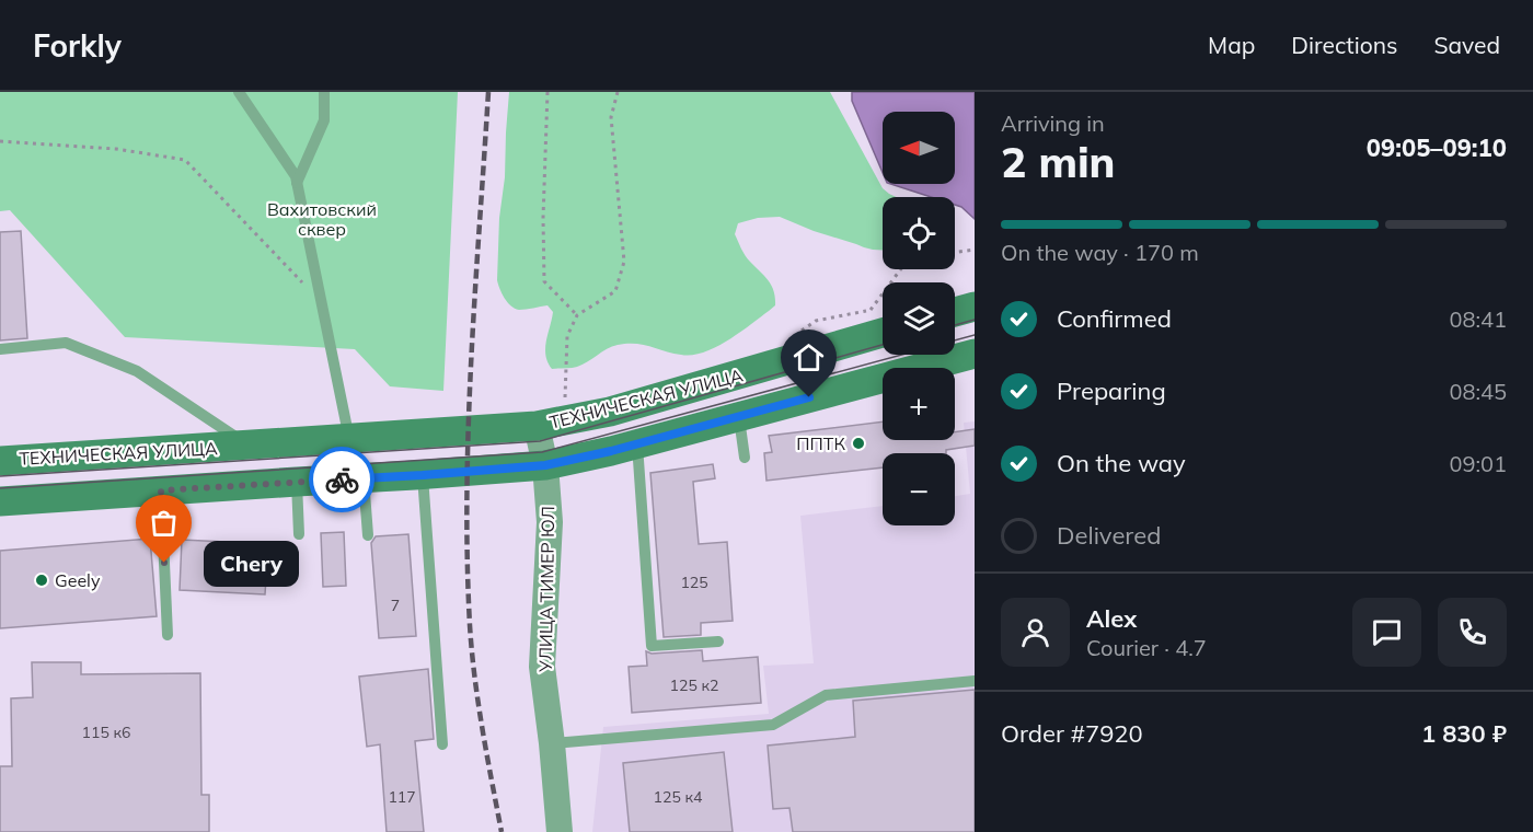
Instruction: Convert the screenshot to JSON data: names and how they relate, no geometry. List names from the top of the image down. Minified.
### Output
{"streets":{"main road":["ТЕХНИЧЕСКАЯ УЛИЦА"],"street":["УЛИЦА ТИМЕР ЮЛ"]},"crossings":[["ТЕХНИЧЕСКАЯ УЛИЦА","УЛИЦА ТИМЕР ЮЛ"]],"parks":["Вахитовский сквер"],"places":["ППТК","Chery","Geely"],"house_numbers":["125","7","125 к2","115 к6","117","125 к4"],"north":"left","page":{"header":"Forkly","nav":["Map","Directions","Saved"],"heading":["2 min","Arriving in","09:05–09:10"],"panel":["Alex","Courier · 4.7","Order #7920","1 830 ₽"],"map_buttons":["+","−"],"bar":"On the way · 170 m","list":[["Confirmed","08:41"],["Preparing","08:45"],["On the way","09:01"],"Delivered"],"bubble":"Chery"}}
